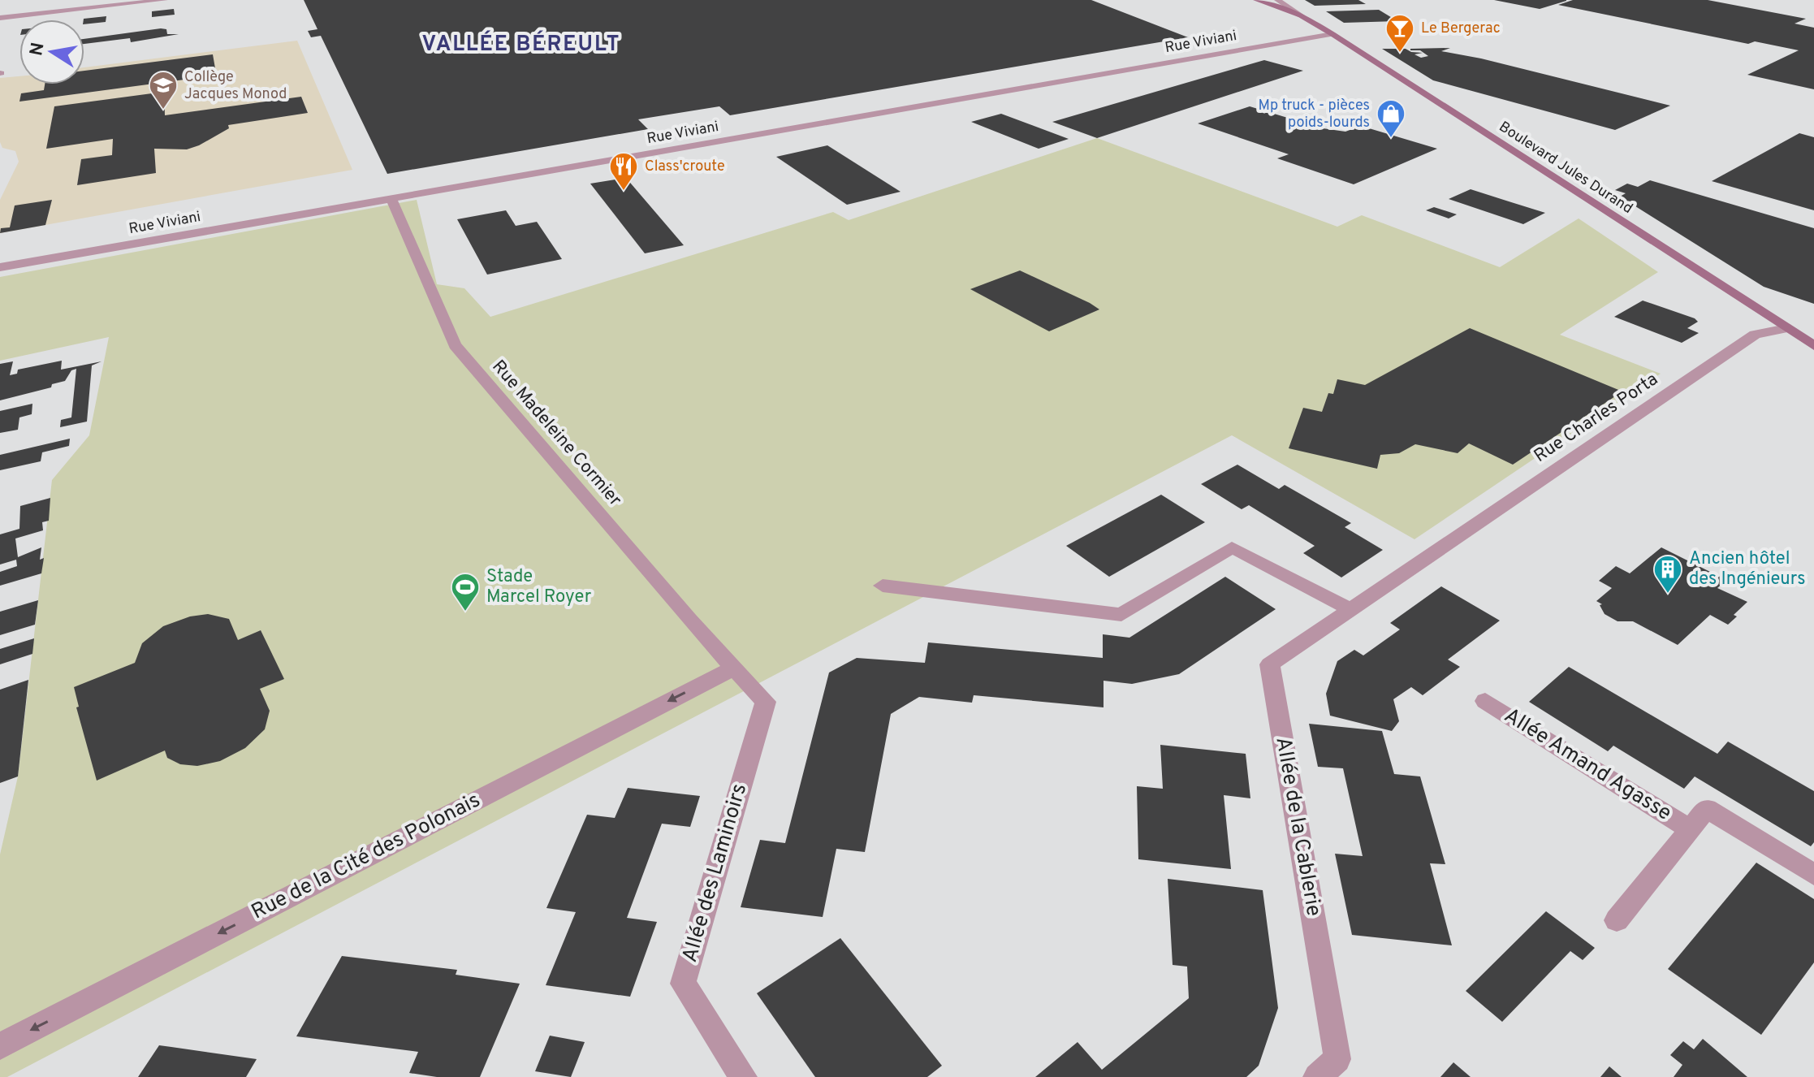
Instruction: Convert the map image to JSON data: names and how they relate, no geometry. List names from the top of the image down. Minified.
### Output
{"streets":{"main road":["Boulevard Jules Durand"],"street":["Rue Viviani","Rue Charles Porta","Rue Madeleine Cormier","Allée Amand Agasse","Allée de la Cablerie","Rue de la Cité des Polonais","Allée des Laminoirs"]},"crossings":[["Rue Viviani","Boulevard Jules Durand"],["Rue Viviani","Rue Madeleine Cormier"],["Boulevard Jules Durand","Rue Charles Porta"],["Rue Charles Porta","Allée de la Cablerie"],["Rue Madeleine Cormier","Rue de la Cité des Polonais"],["Rue Madeleine Cormier","Allée des Laminoirs"],["Rue de la Cité des Polonais","Allée des Laminoirs"]],"one_way":["Rue de la Cité des Polonais"],"districts":["VALLÉE BÉREULT"],"places":{"bar":["Le Bergerac"],"school or university":["Collège Jacques Monod"],"shop":["Mp truck - pièces poids-lourds"],"restaurant":["Class'croute"],"building":["Ancien hôtel des Ingénieurs"],"sports":["Stade Marcel Royer"]},"north":"left"}
